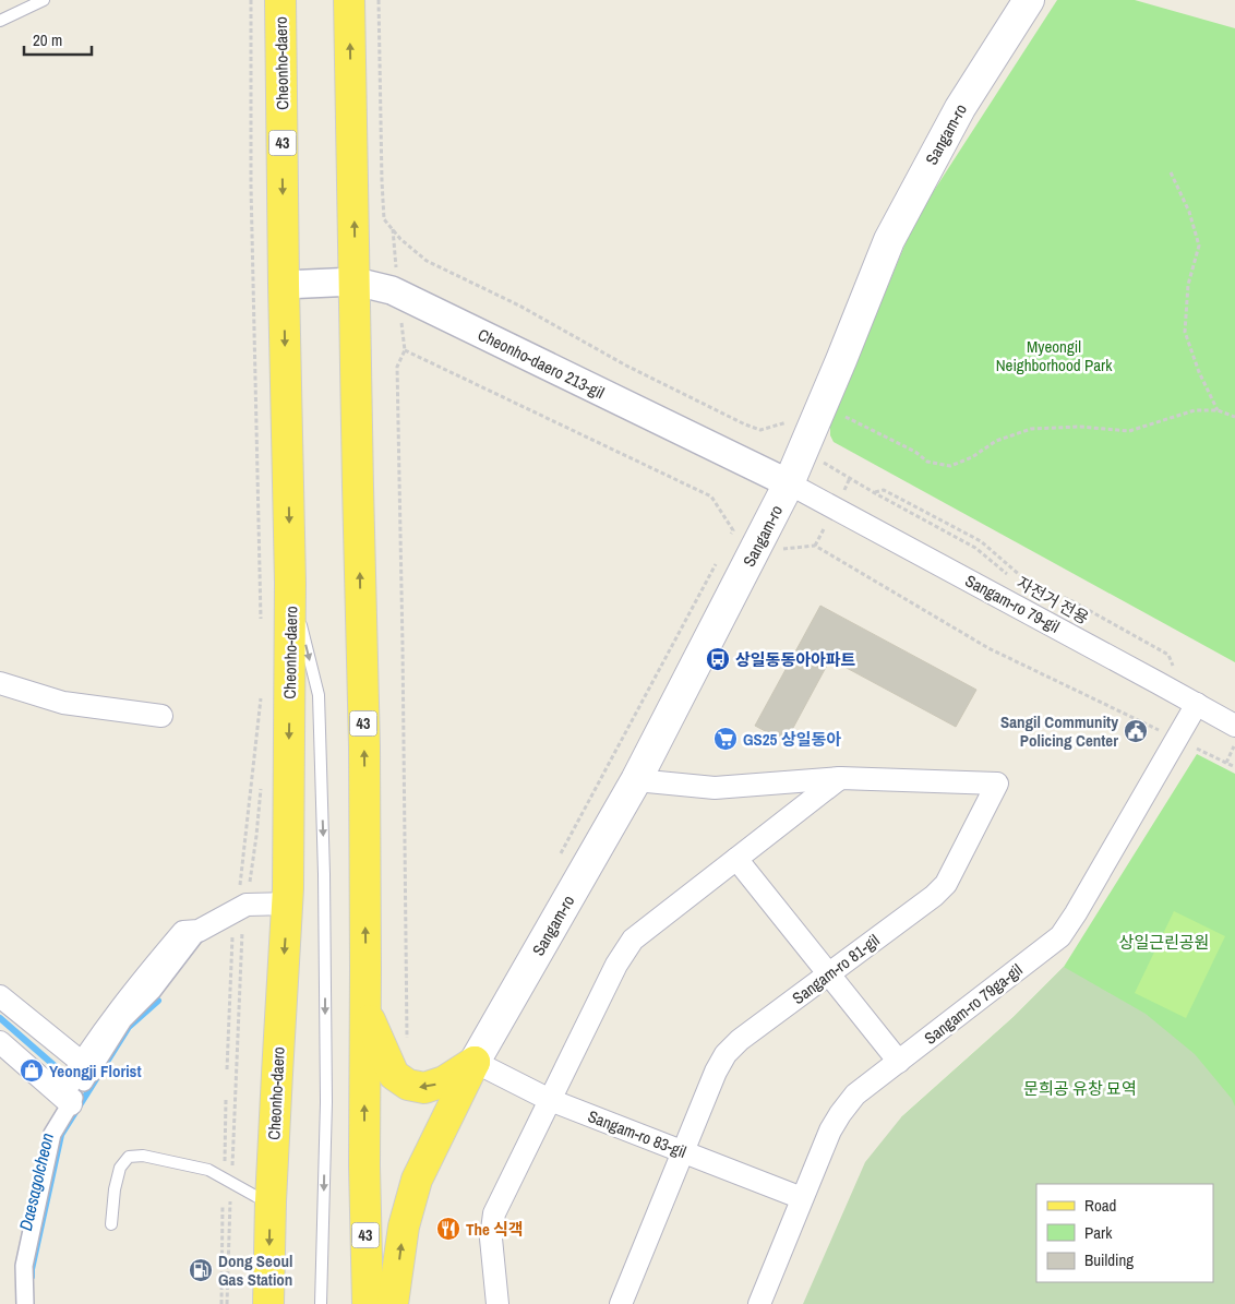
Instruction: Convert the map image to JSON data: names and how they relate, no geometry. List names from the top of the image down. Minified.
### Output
{"streets":{"main road":["Cheonho-daero","Sangam-ro","43"],"street":["Cheonho-daero 213-gil","Sangam-ro 79-gil","Sangam-ro 81-gil","Sangam-ro 79ga-gil","Sangam-ro 83-gil"],"path":["자전거 전용"]},"crossings":[["Cheonho-daero","Cheonho-daero 213-gil"],["Sangam-ro","Cheonho-daero 213-gil"],["Sangam-ro","Sangam-ro 79-gil"],["Sangam-ro","Sangam-ro 81-gil"],["Sangam-ro","Sangam-ro 83-gil"],["43","Cheonho-daero 213-gil"],["Cheonho-daero 213-gil","Sangam-ro 79-gil"],["Sangam-ro 79-gil","Sangam-ro 79ga-gil"],["Sangam-ro 81-gil","Sangam-ro 83-gil"],["Sangam-ro 79ga-gil","Sangam-ro 83-gil"]],"water":["Daesagolcheon"],"parks":["Myeongil Neighborhood Park","상일근린공원","문희공 유창 묘역"],"places":{"bus stop":["상일동동아아파트"],"public building":["Sangil Community Policing Center"],"supermarket":["GS25 상일동아"],"shop":["Yeongji Florist"],"restaurant":["The 식객"],"fuel station":["Dong Seoul Gas Station"]},"legend":["Road","Park","Building"],"scale_bar":"20 m"}
